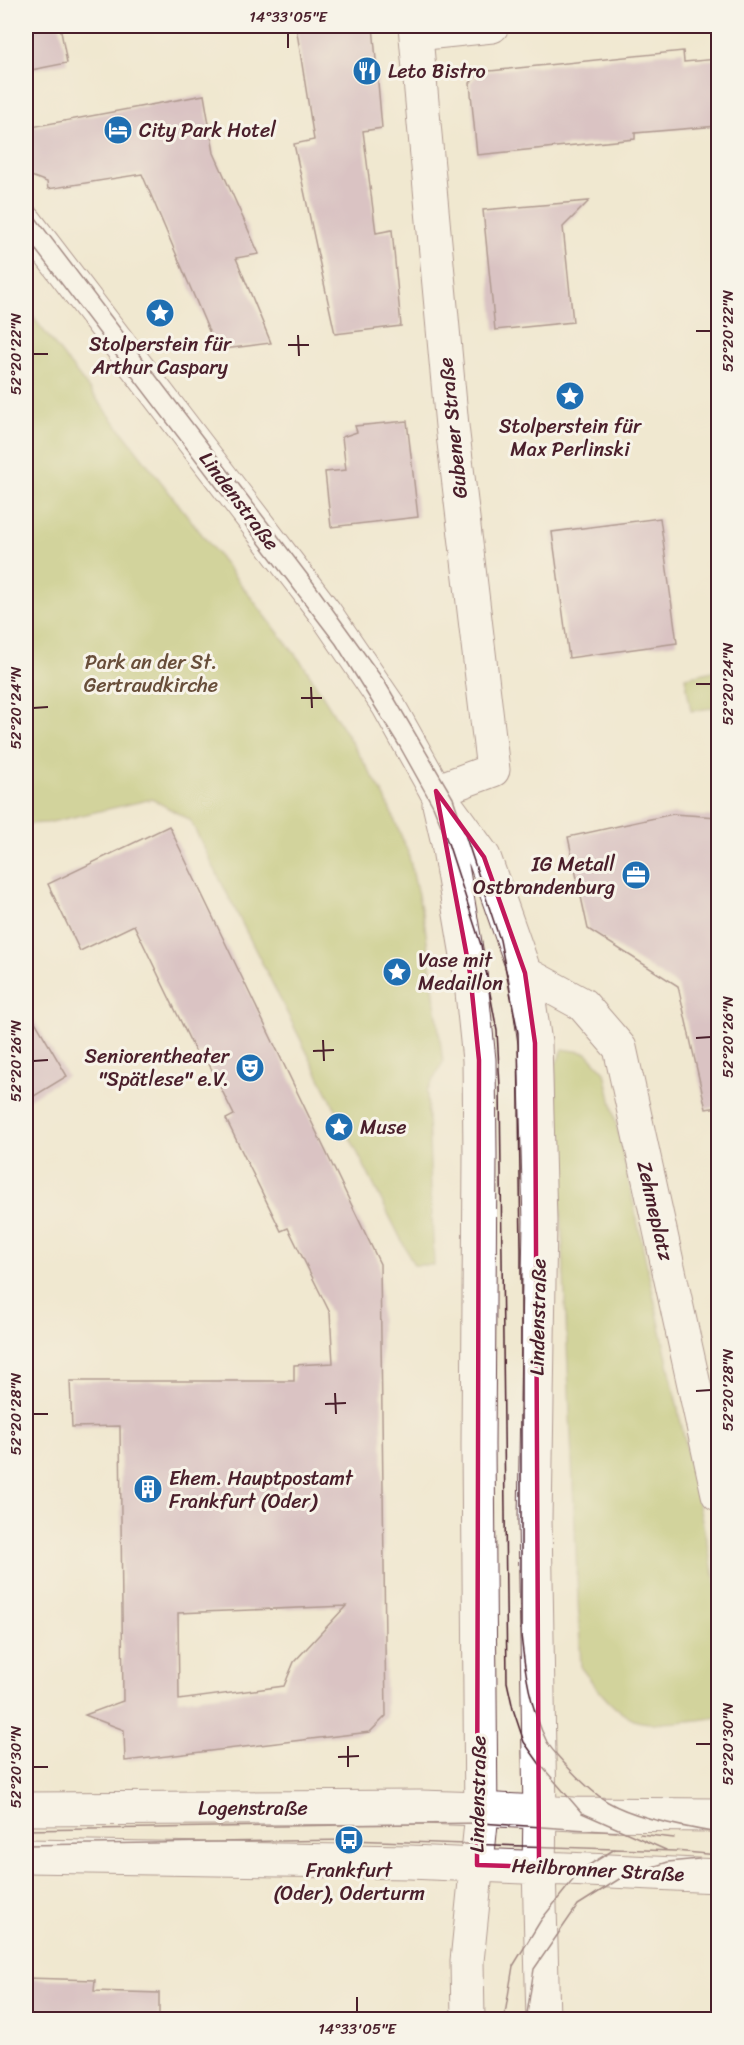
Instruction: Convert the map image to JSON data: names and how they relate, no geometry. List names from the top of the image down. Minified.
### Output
{"streets":{"street":["Gubener Straße","Lindenstraße","Zehmeplatz","Logenstraße","Heilbronner Straße"]},"crossings":[["Gubener Straße","Lindenstraße"],["Lindenstraße","Zehmeplatz"],["Lindenstraße","Logenstraße"],["Lindenstraße","Heilbronner Straße"]],"parks":["Park an der St. Gertraudkirche"],"places":{"restaurant":["Leto Bistro"],"hotel":["City Park Hotel"],"place":["Stolperstein für Arthur Caspary","Stolperstein für Max Perlinski","Vase mit Medaillon","Muse"],"office":["IG Metall Ostbrandenburg"],"theatre":["Seniorentheater \"Spätlese\" e.V."],"building":["Ehem. Hauptpostamt Frankfurt (Oder)"],"bus stop":["Frankfurt (Oder), Oderturm"]},"coordinates":["14°33'05\"E","52°20'22\"N","52°20'24\"N","52°20'26\"N","52°20'28\"N","52°20'30\"N"]}
